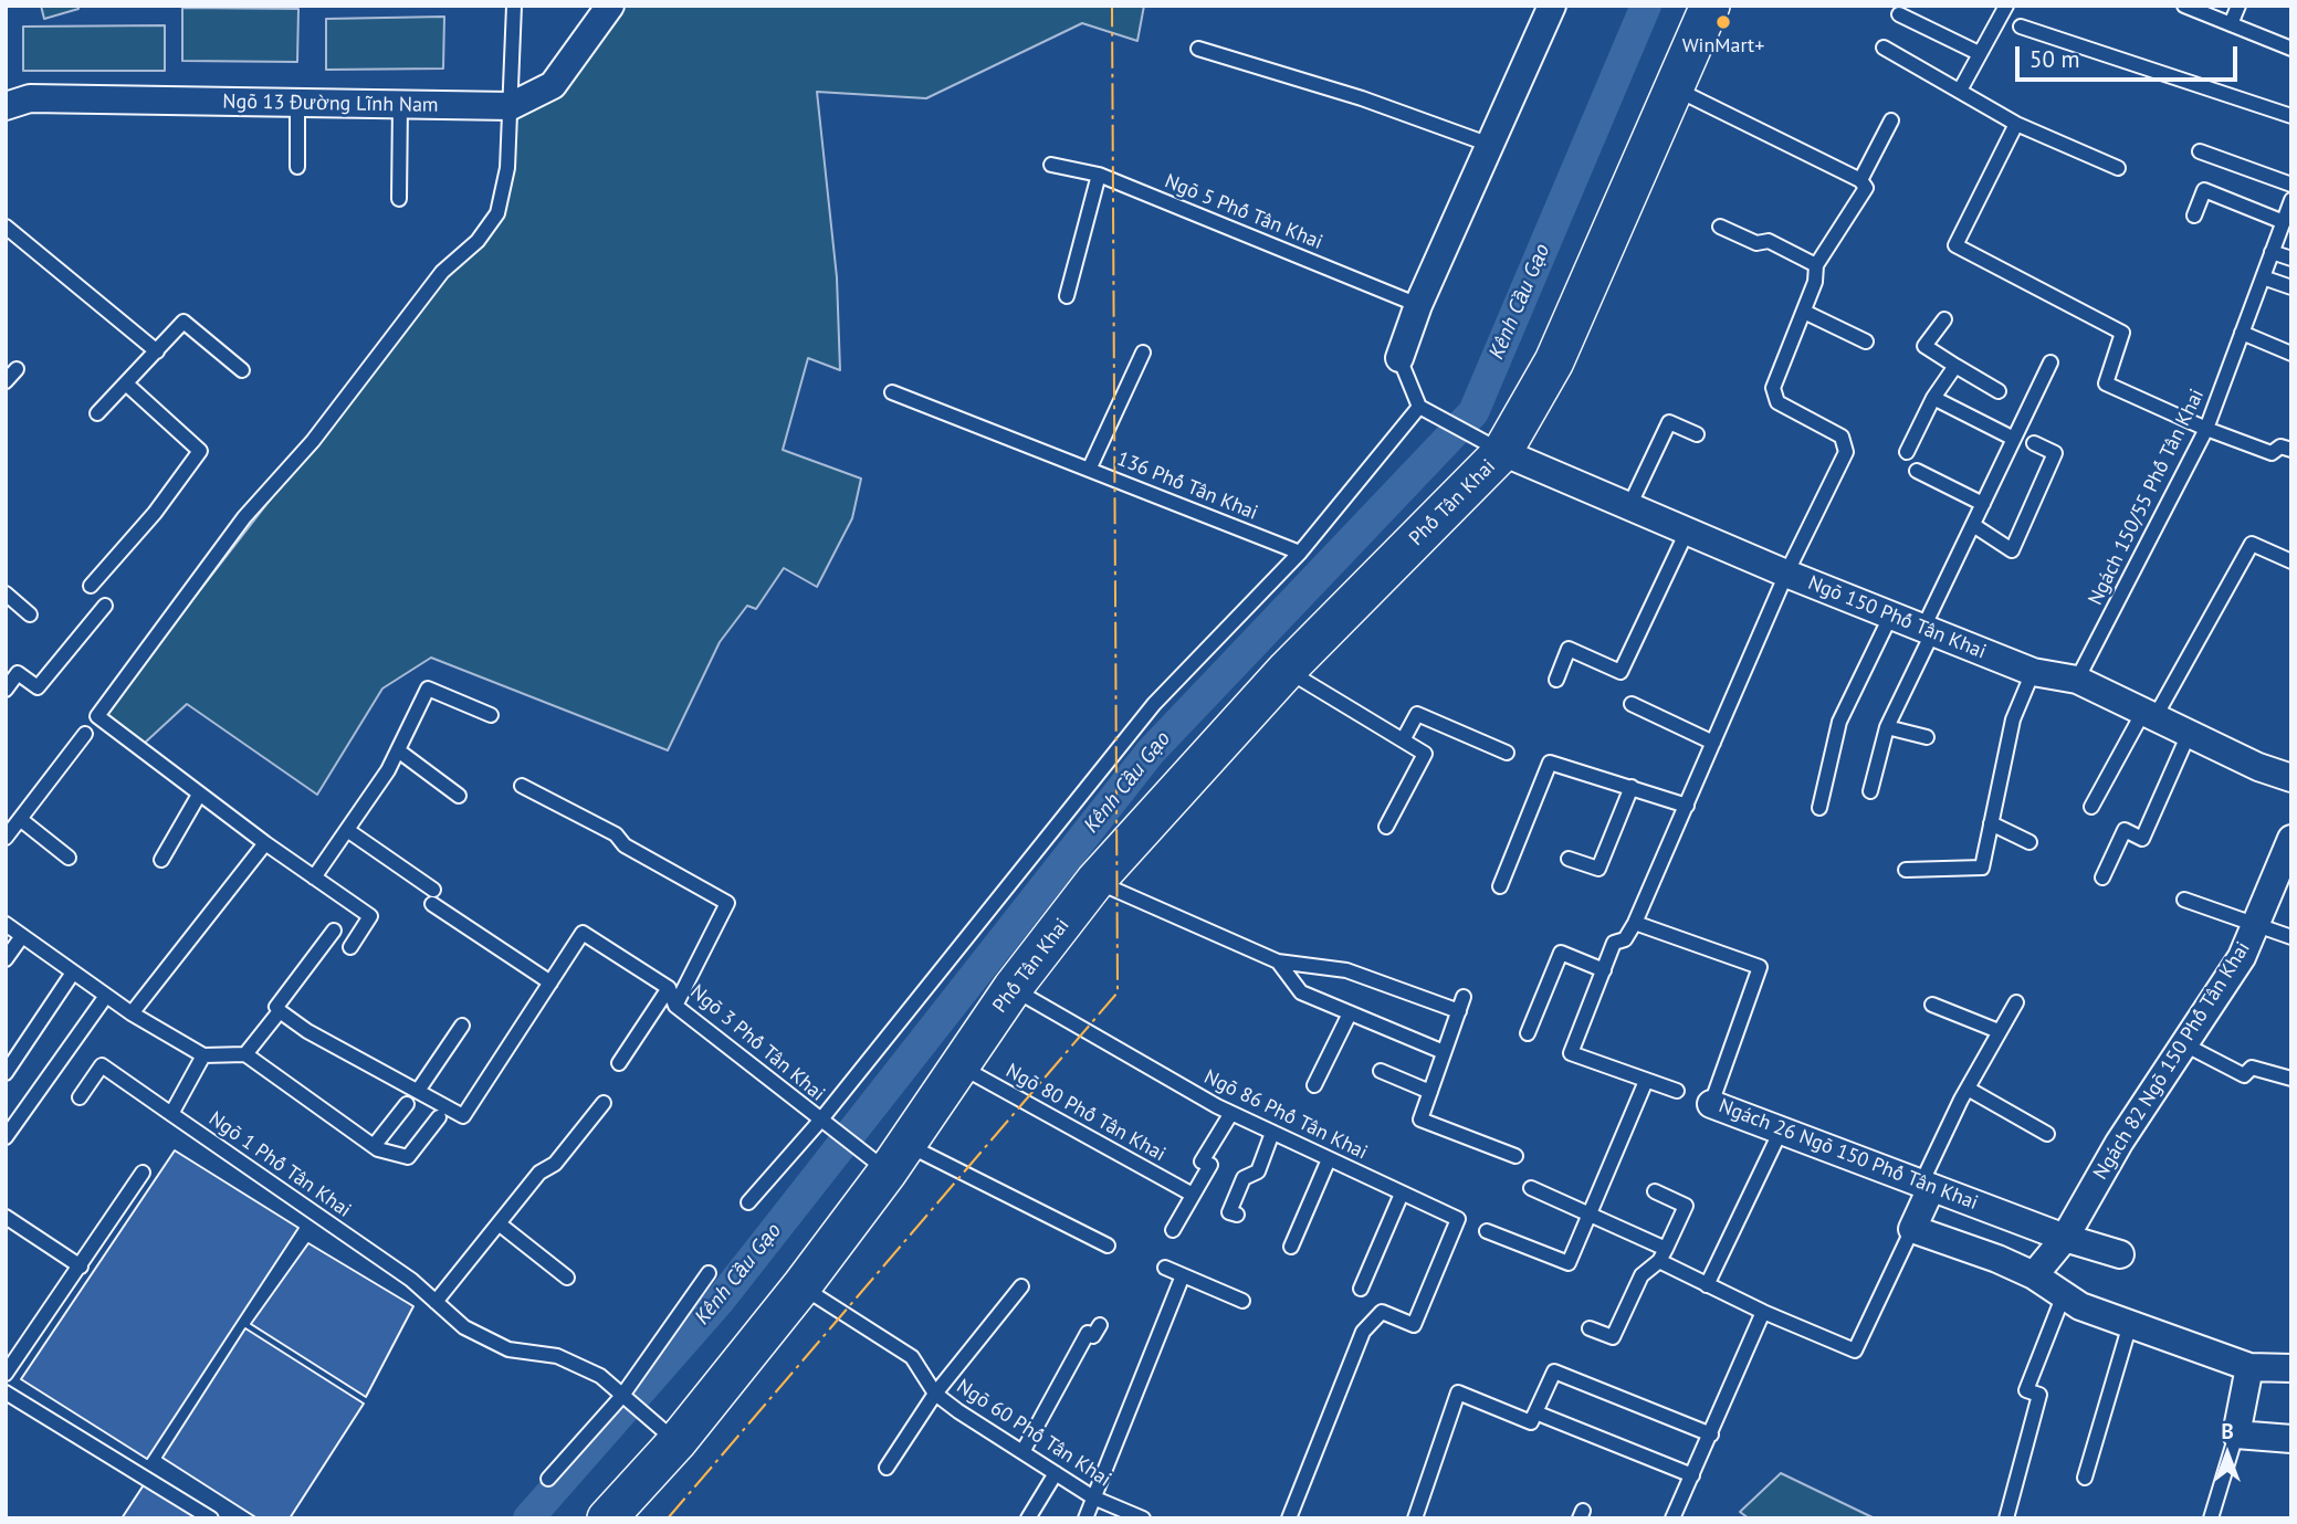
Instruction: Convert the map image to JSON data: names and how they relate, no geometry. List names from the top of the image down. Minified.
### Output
{"streets":{"street":["Ngõ 13 Đường Lĩnh Nam","Phố Tân Khai","Ngõ 150 Phố Tân Khai","Ngách 82 Ngõ 150 Phố Tân Khai","Ngách 26 Ngõ 150 Phố Tân Khai"],"lane":["Ngõ 5 Phố Tân Khai","136 Phố Tân Khai","Ngách 150/55 Phố Tân Khai","Ngõ 3 Phố Tân Khai","Ngõ 80 Phố Tân Khai","Ngõ 86 Phố Tân Khai","Ngõ 1 Phố Tân Khai","Ngõ 60 Phố Tân Khai"]},"crossings":[["Ngách 150/55 Phố Tân Khai","Ngõ 150 Phố Tân Khai"],["Phố Tân Khai","Ngõ 150 Phố Tân Khai"],["Phố Tân Khai","Ngõ 3 Phố Tân Khai"],["Phố Tân Khai","Ngõ 80 Phố Tân Khai"],["Phố Tân Khai","Ngõ 86 Phố Tân Khai"],["Phố Tân Khai","Ngõ 1 Phố Tân Khai"],["Phố Tân Khai","Ngõ 60 Phố Tân Khai"],["Ngách 82 Ngõ 150 Phố Tân Khai","Ngách 26 Ngõ 150 Phố Tân Khai"]],"water":["Kênh Cầu Gạo"],"places":["WinMart+"],"scale_bar":"50 m","north":"top"}
